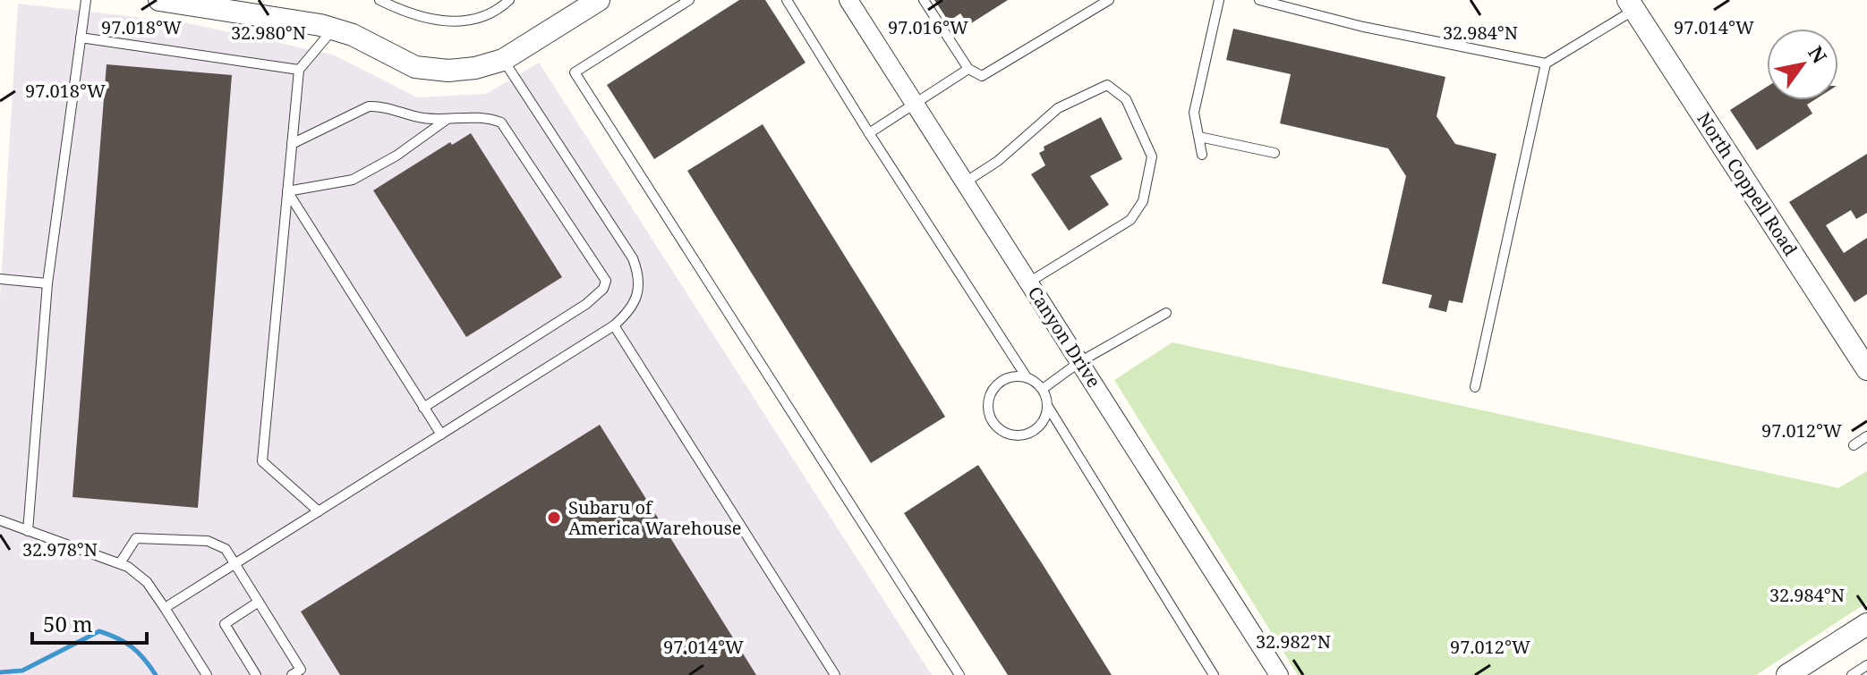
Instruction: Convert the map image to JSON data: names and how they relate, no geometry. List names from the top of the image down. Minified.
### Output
{"streets":{"street":["North Coppell Road","Canyon Drive"]},"places":["Subaru of America Warehouse"],"scale_bar":"50 m","north":"top right","coordinates":["97.018°W","97.016°W","97.014°W","32.984°N","32.980°N","97.012°W","32.978°N","32.982°N"]}
